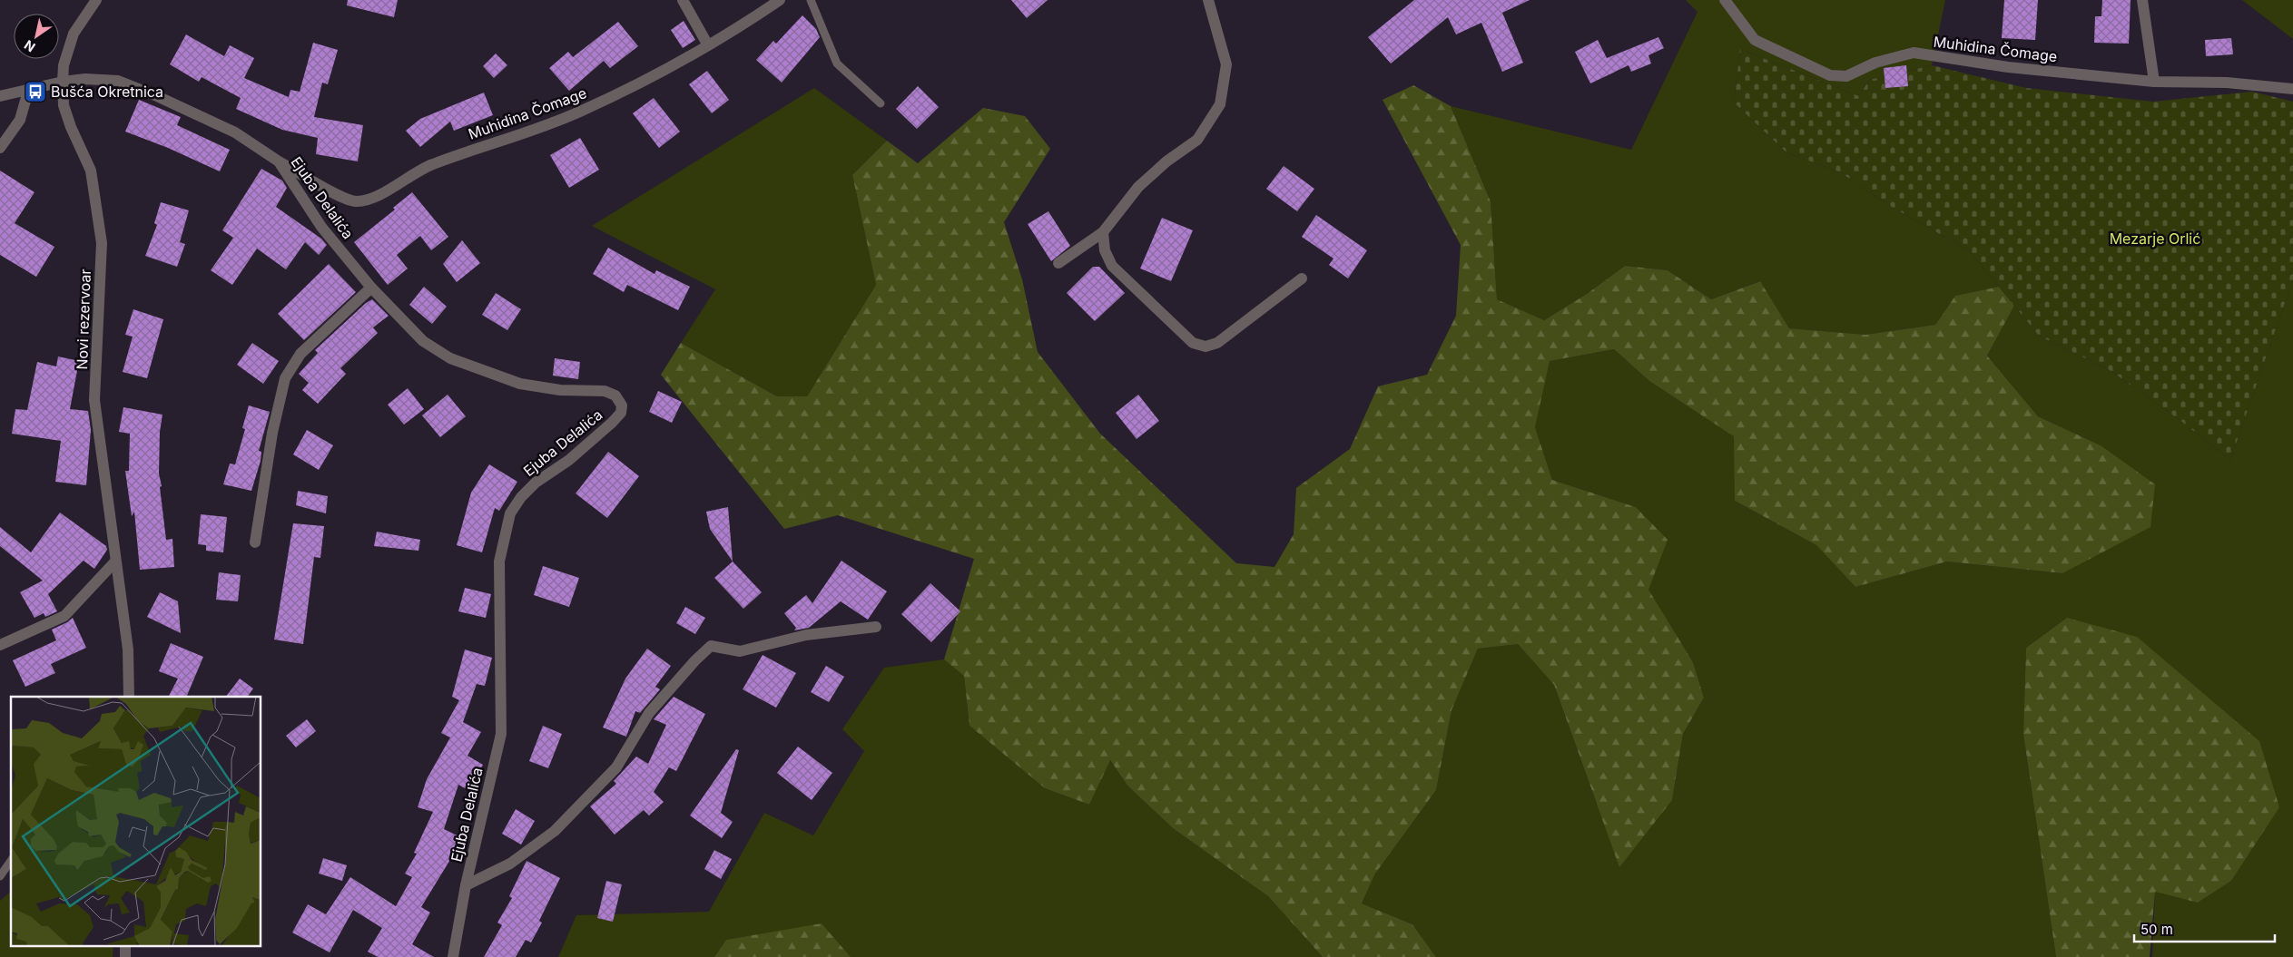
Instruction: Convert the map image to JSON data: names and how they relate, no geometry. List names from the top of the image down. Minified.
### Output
{"streets":{"street":["Muhidina Čomage","Ejuba Delalića","Novi rezervoar"]},"crossings":[["Muhidina Čomage","Ejuba Delalića"],["Ejuba Delalića","Novi rezervoar"]],"parks":["Mezarje Orlić"],"places":{"bus stop":["Bušća Okretnica"]},"scale_bar":"50 m","north":"bottom left"}
